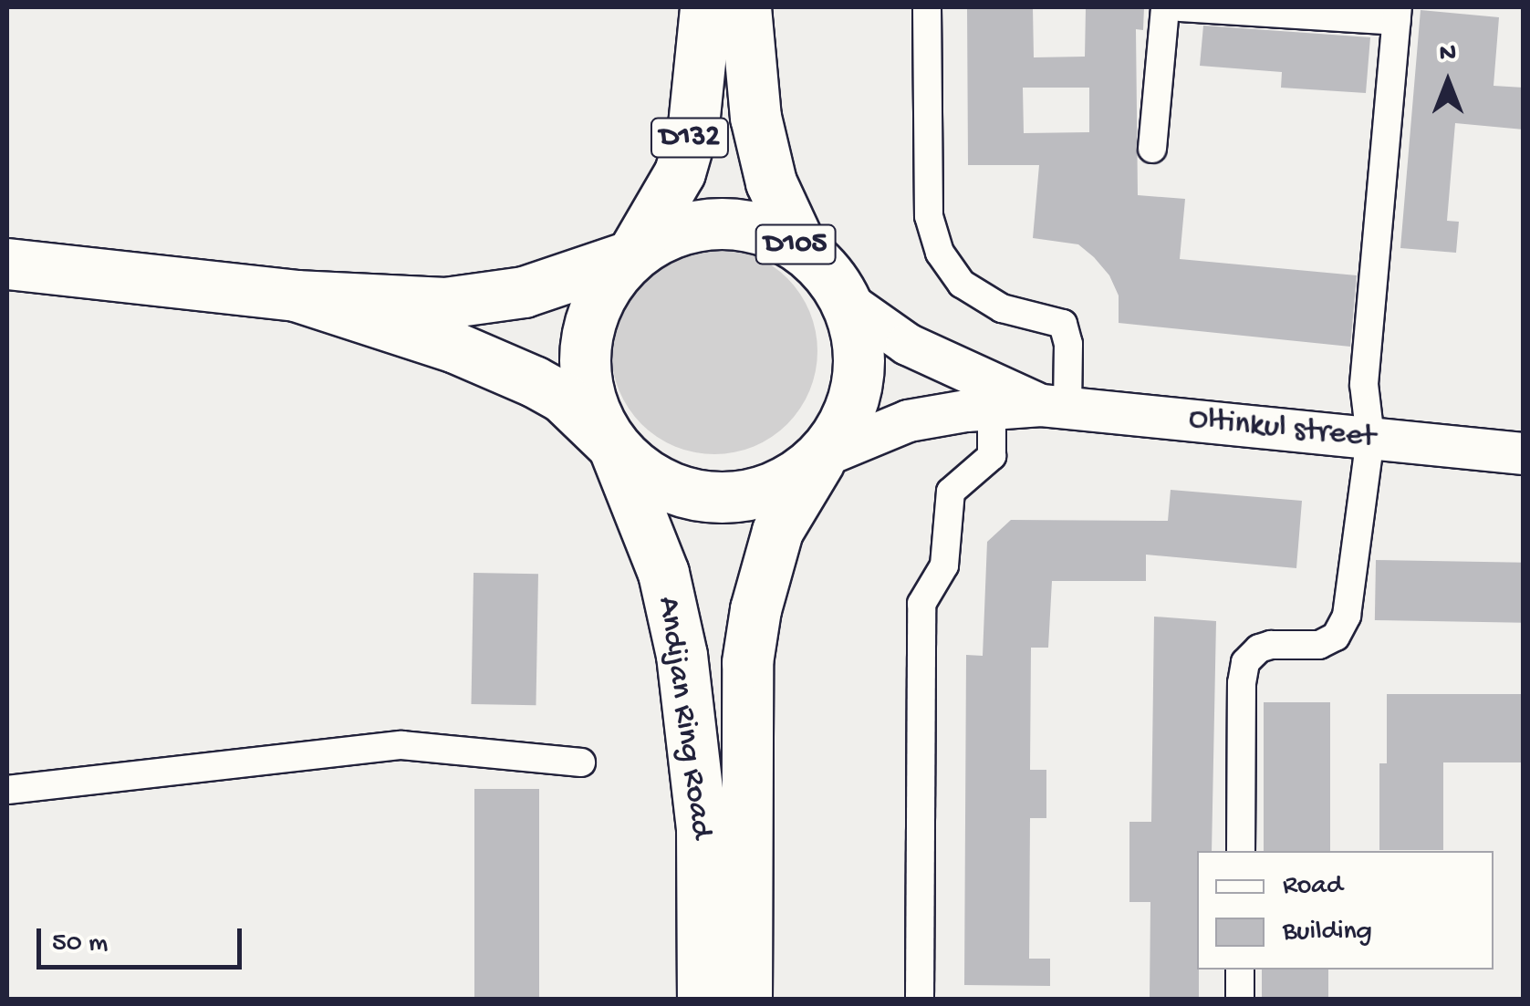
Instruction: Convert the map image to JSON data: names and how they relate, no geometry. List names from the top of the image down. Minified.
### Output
{"streets":{"highway":["D132","D105","Andijan Ring Road"],"main road":["Oltinkul street"]},"crossings":[["D132","D105"],["D132","Oltinkul street"],["D132","Andijan Ring Road"],["D105","Oltinkul street"],["D105","Andijan Ring Road"],["Oltinkul street","Andijan Ring Road"]],"legend":["Road","Building"],"scale_bar":"50 m","north":"top"}
